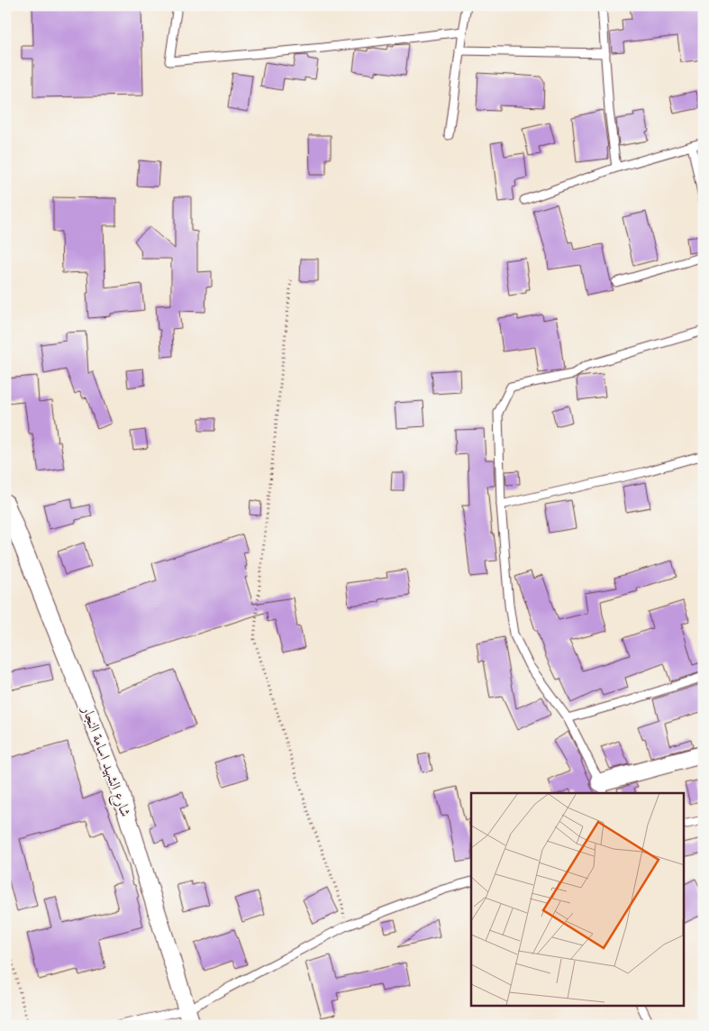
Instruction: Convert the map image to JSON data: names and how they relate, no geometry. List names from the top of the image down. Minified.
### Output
{"streets":{"street":["شارع الشهيد اسامة النجار"]}}
